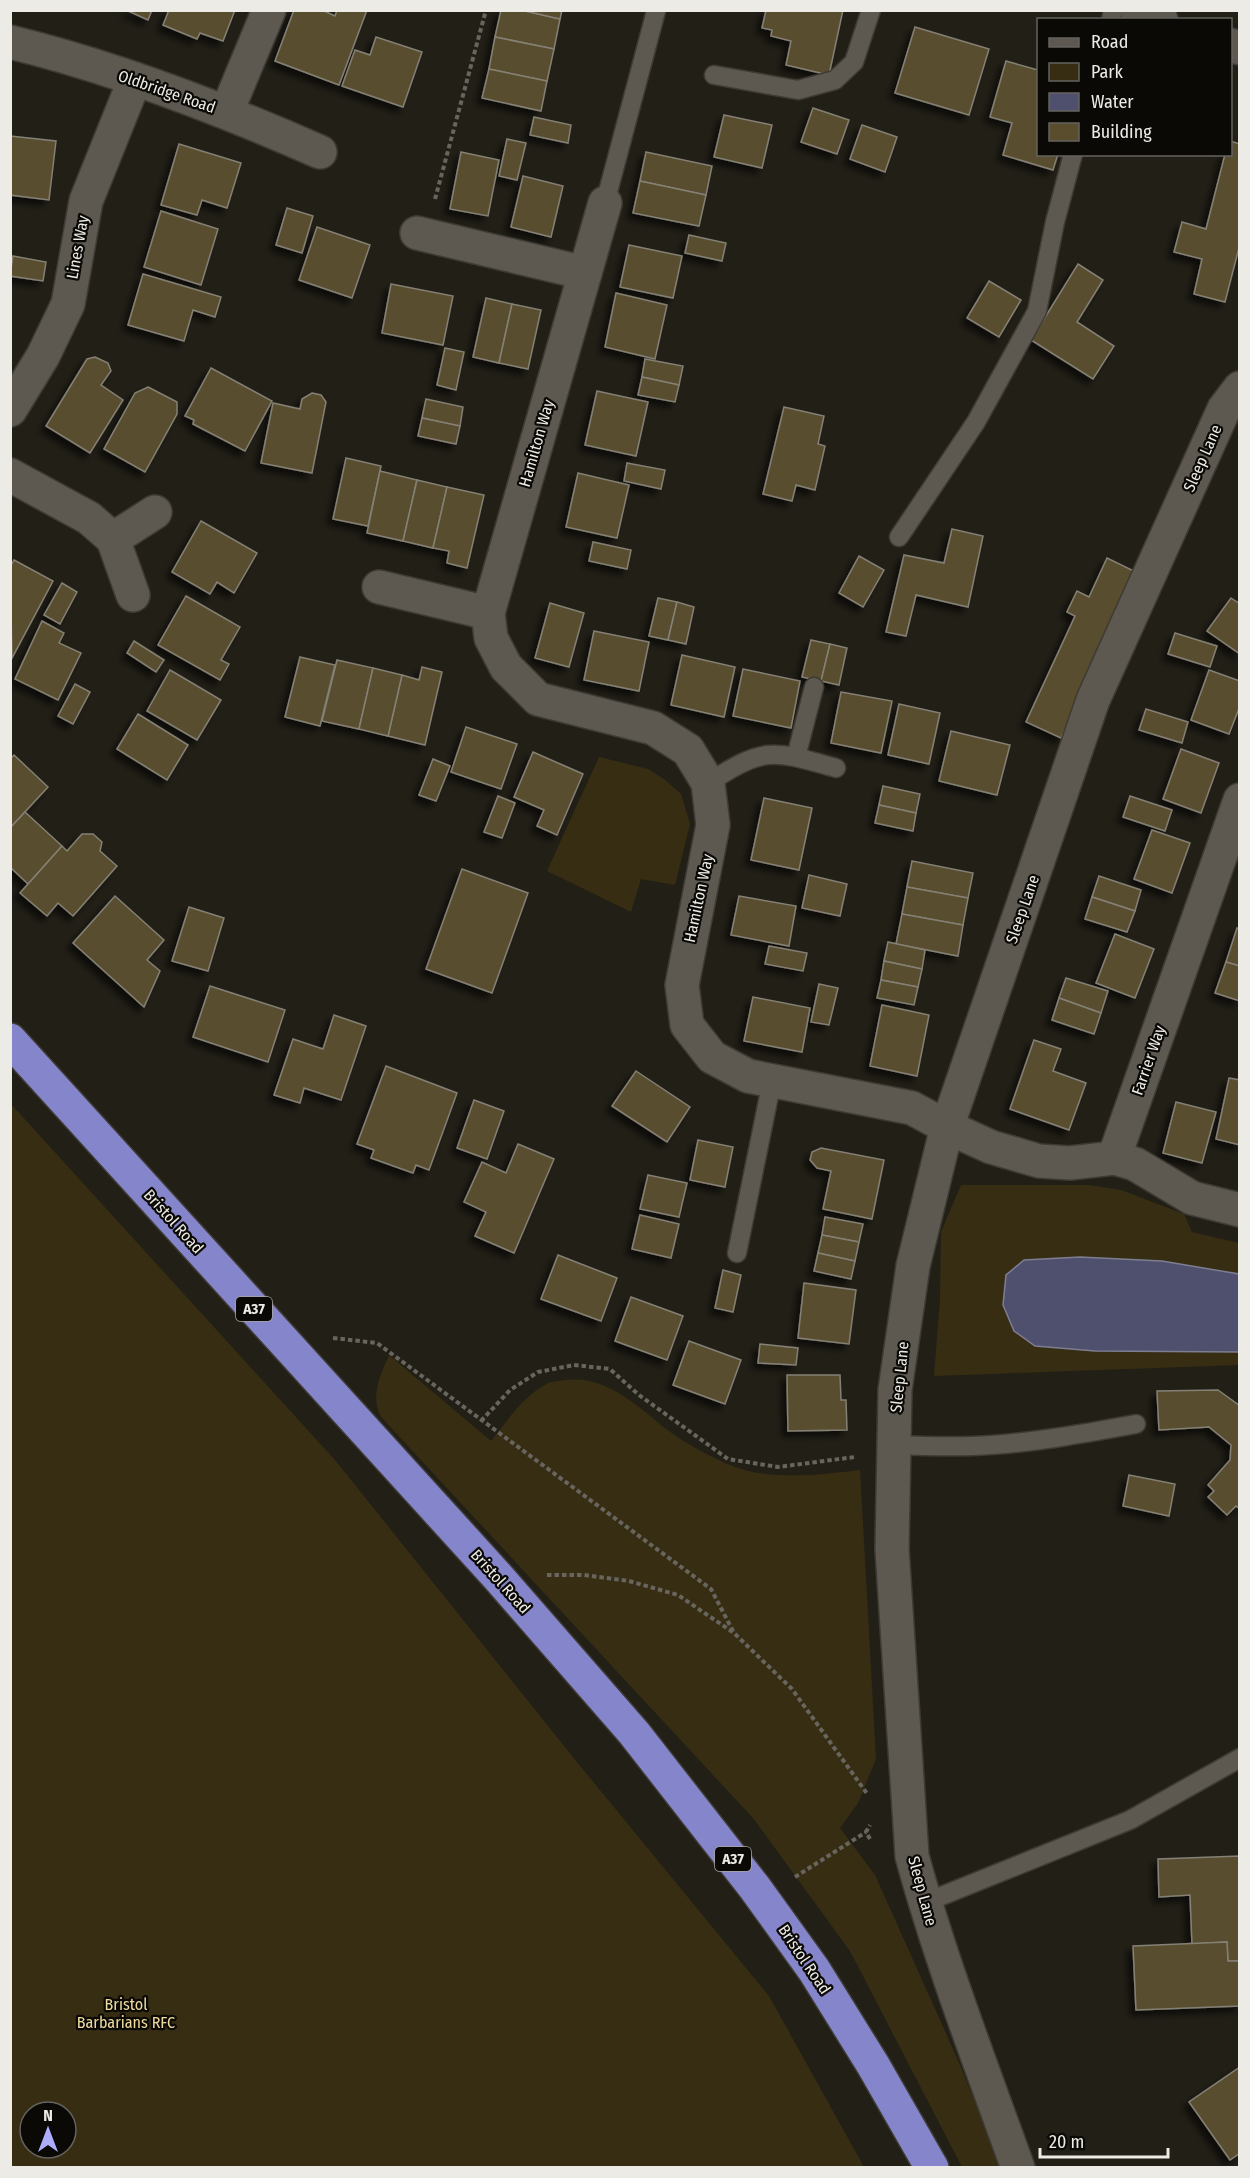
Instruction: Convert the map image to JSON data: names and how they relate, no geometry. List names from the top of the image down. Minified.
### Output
{"streets":{"highway":["Bristol Road","A37"],"street":["Oldbridge Road","Lines Way","Hamilton Way","Sleep Lane","Farrier Way"]},"crossings":[["Oldbridge Road","Lines Way"],["Hamilton Way","Sleep Lane"]],"parks":["Bristol Barbarians RFC"],"legend":["Road","Park","Water","Building"],"scale_bar":"20 m","north":"top"}
